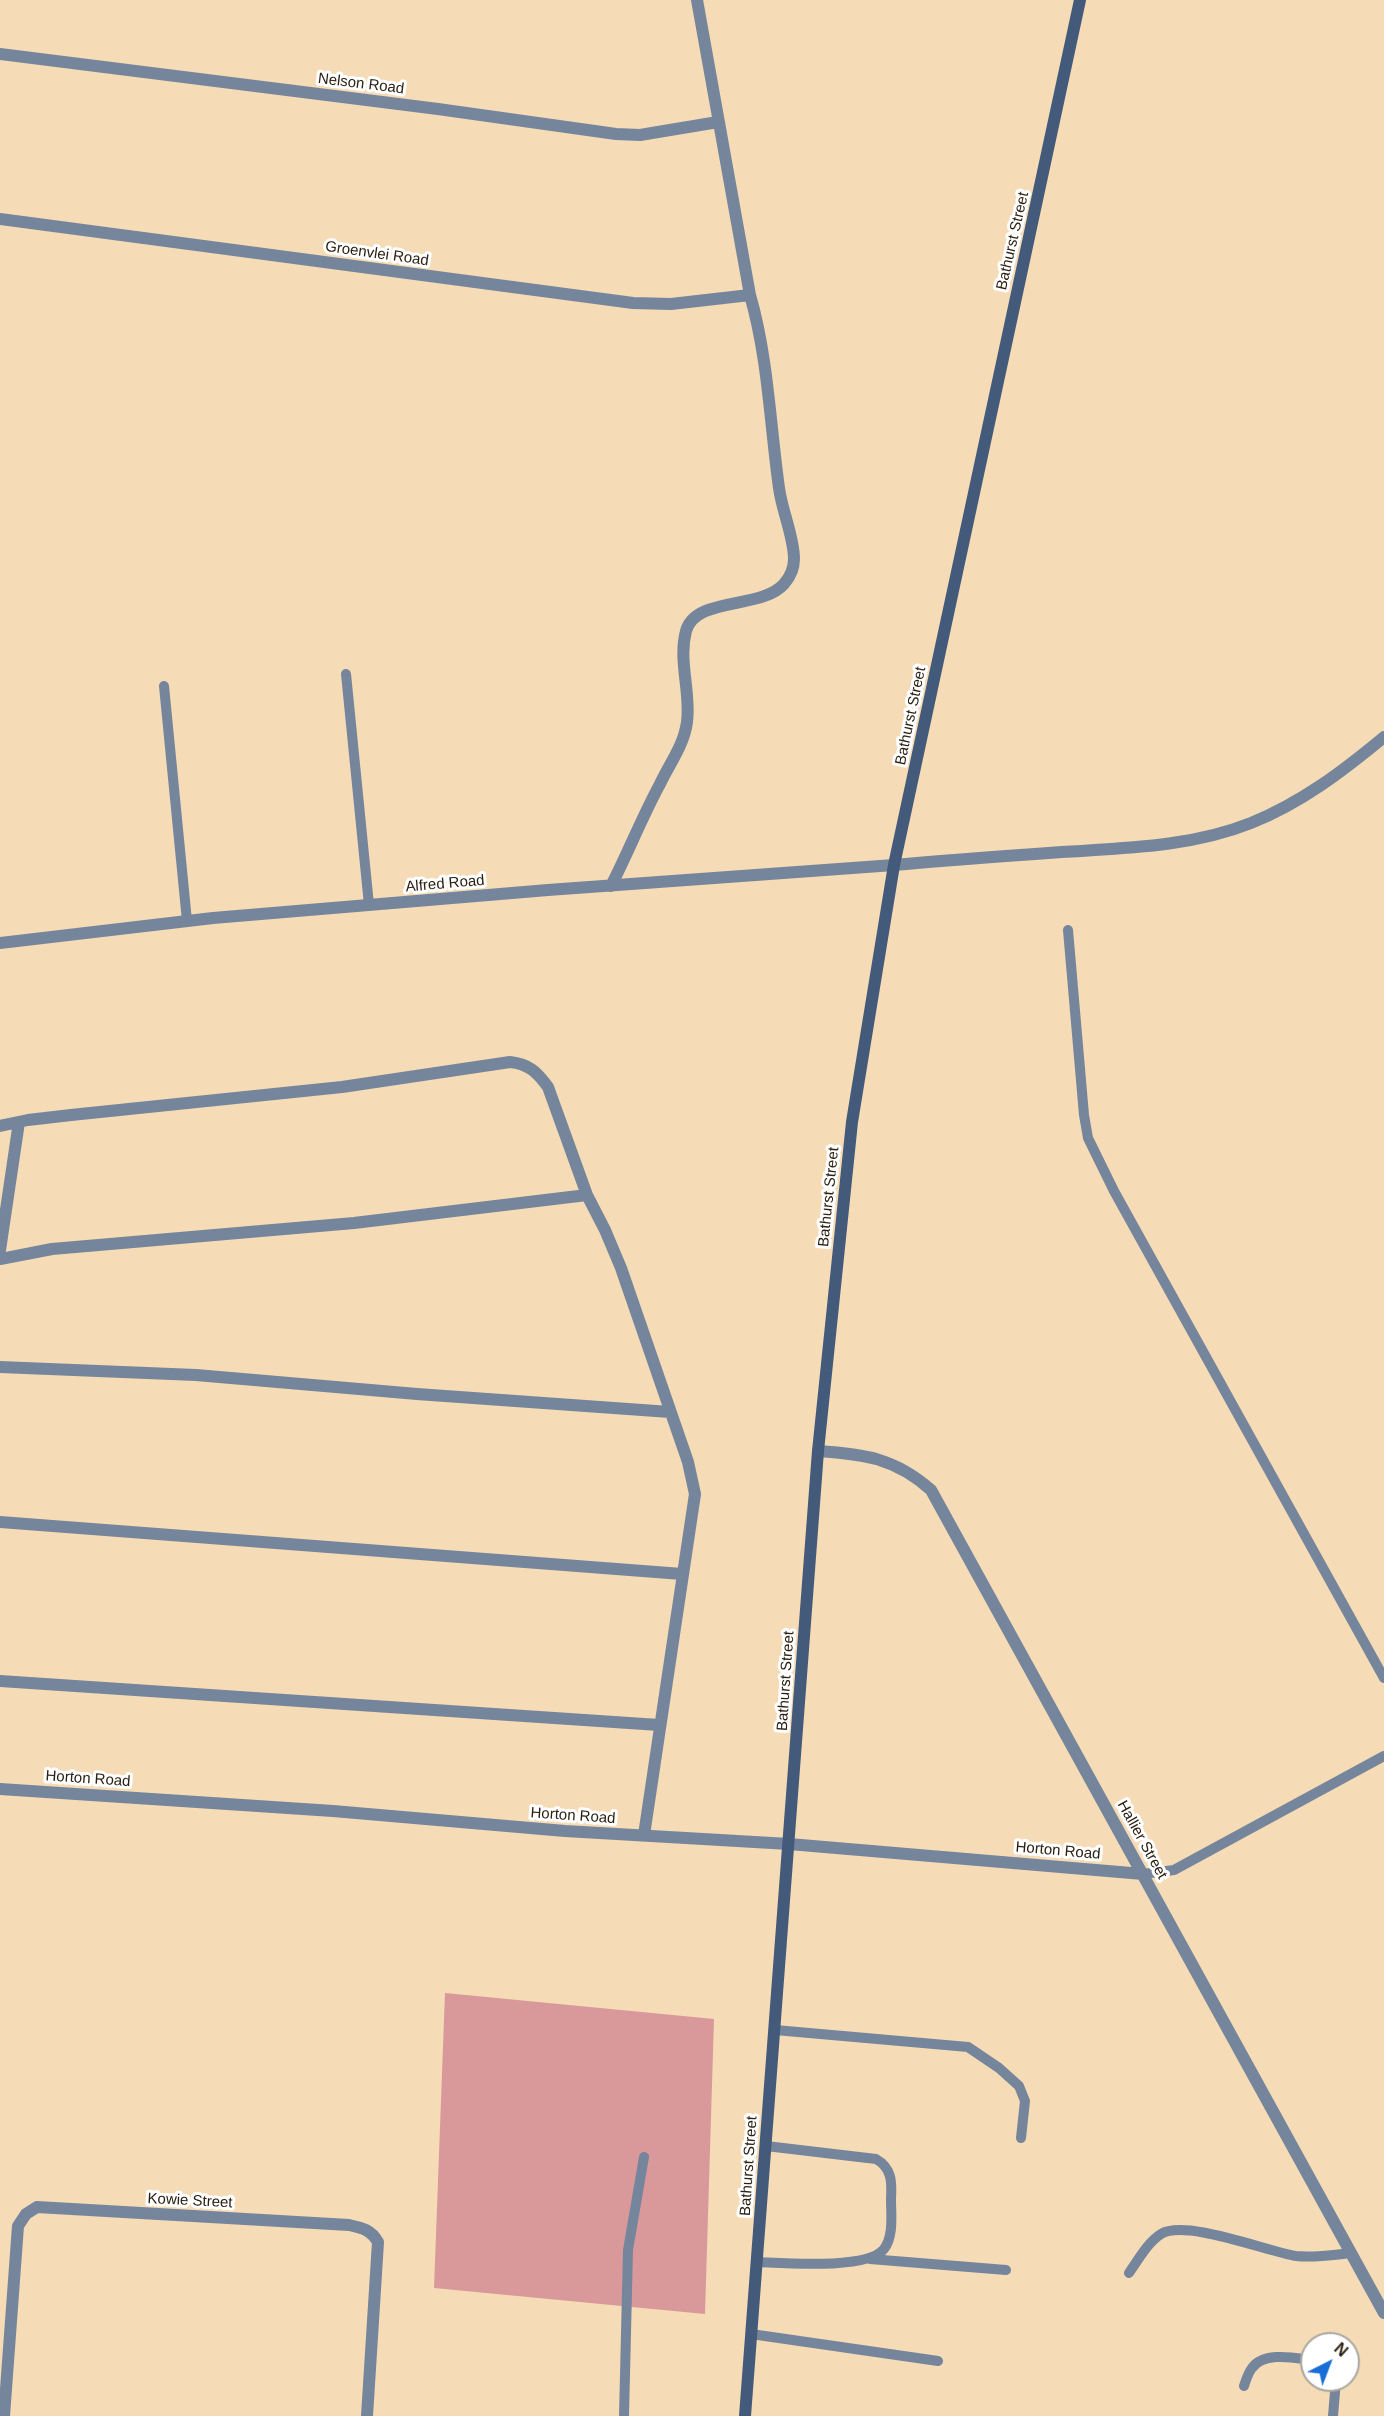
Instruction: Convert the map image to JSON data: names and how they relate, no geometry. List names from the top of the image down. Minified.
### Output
{"streets":{"main road":["Bathurst Street"],"street":["Nelson Road","Groenvlei Road","Alfred Road","Horton Road","Hallier Street","Kowie Street"]},"crossings":[["Bathurst Street","Alfred Road"],["Bathurst Street","Horton Road"],["Bathurst Street","Hallier Street"],["Horton Road","Hallier Street"]],"north":"top right"}
